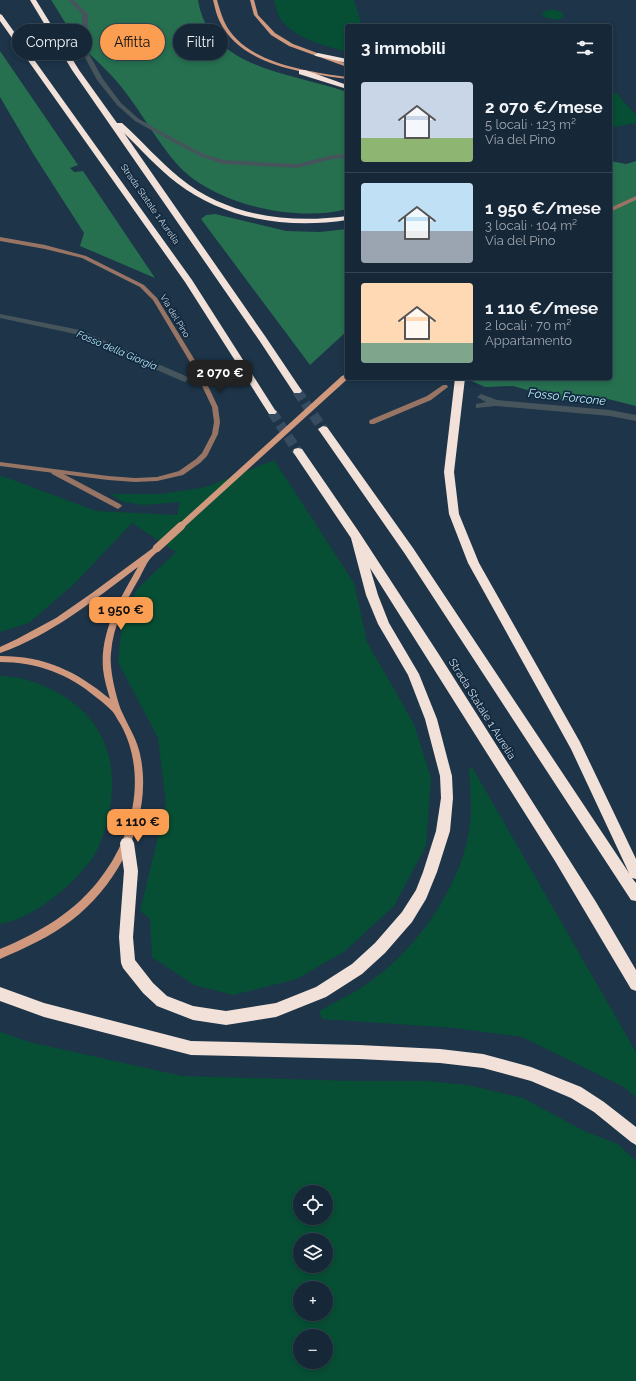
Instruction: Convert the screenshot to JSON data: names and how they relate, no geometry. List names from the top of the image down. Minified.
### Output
{"streets":{"highway":["Strada Statale 1 Aurelia"],"street":["Via del Pino"]},"water":["Fosso della Giorgia","Fosso Forcone"],"page":{"chip":["Compra","Affitta","Filtri"],"heading":"3 immobili","list":[{"name":"2 070 €/mese","note":"5 locali · 123 m² · Via del Pino"},{"name":"1 950 €/mese","note":"3 locali · 104 m² · Via del Pino"},{"name":"1 110 €/mese","note":"2 locali · 70 m² · Appartamento"}],"price":["2 070 €","1 950 €","1 110 €"],"map_buttons":["+","−"]}}
